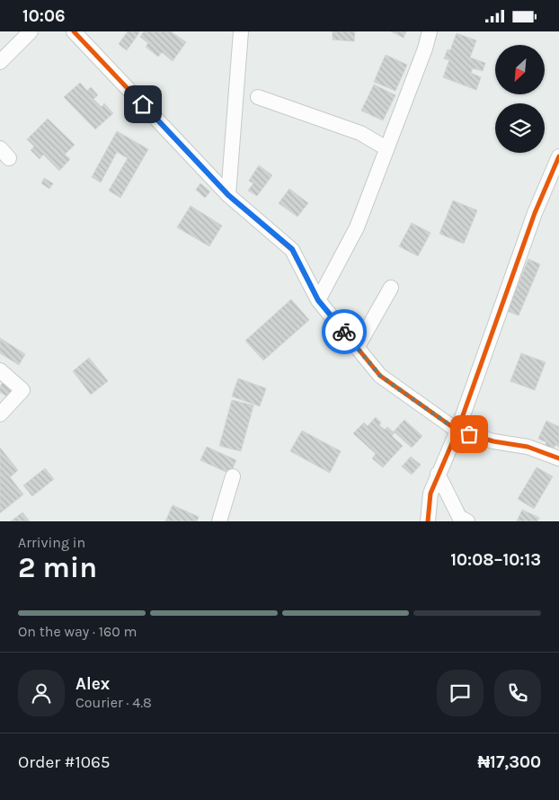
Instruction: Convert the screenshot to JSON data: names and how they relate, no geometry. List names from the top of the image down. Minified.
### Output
{"north":"bottom left","page":{"status":"10:06","heading":["2 min","Arriving in","10:08–10:13"],"panel":["Alex","Courier · 4.8","Order #1065","₦17,300"],"bar":"On the way · 160 m"}}
